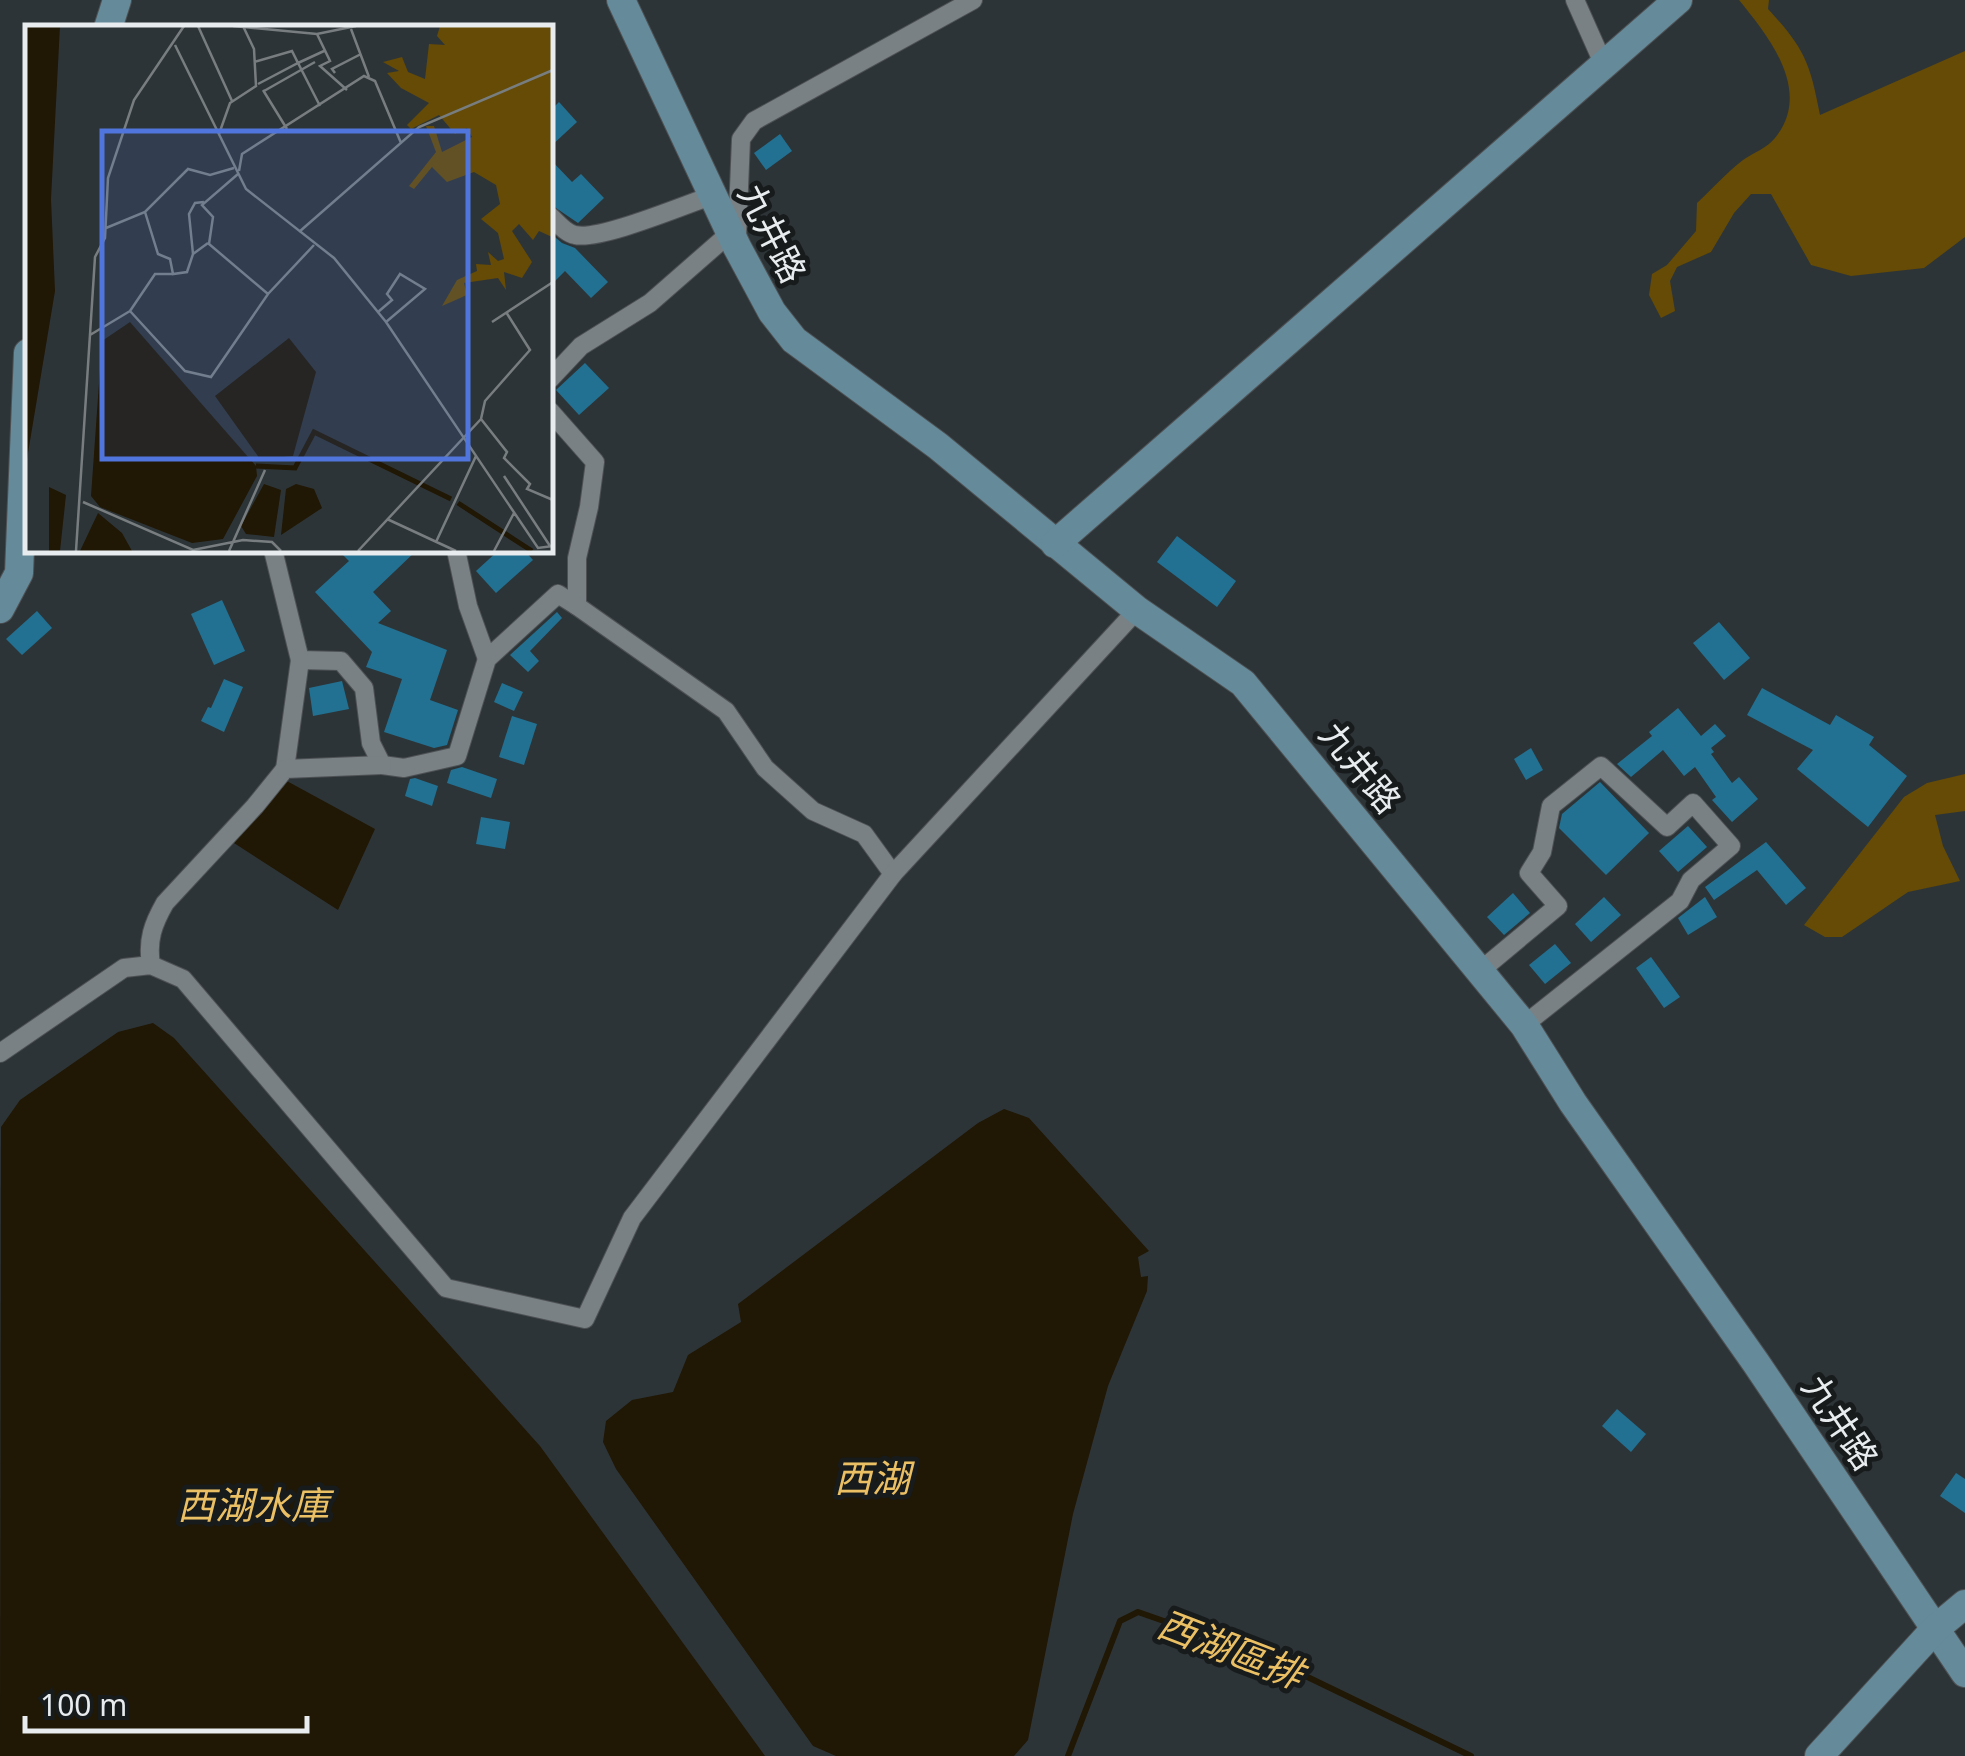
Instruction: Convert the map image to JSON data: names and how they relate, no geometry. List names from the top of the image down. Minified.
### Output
{"streets":{"main road":["九井路"]},"water":["西湖","西湖水庫","西湖區排"],"scale_bar":"100 m"}
